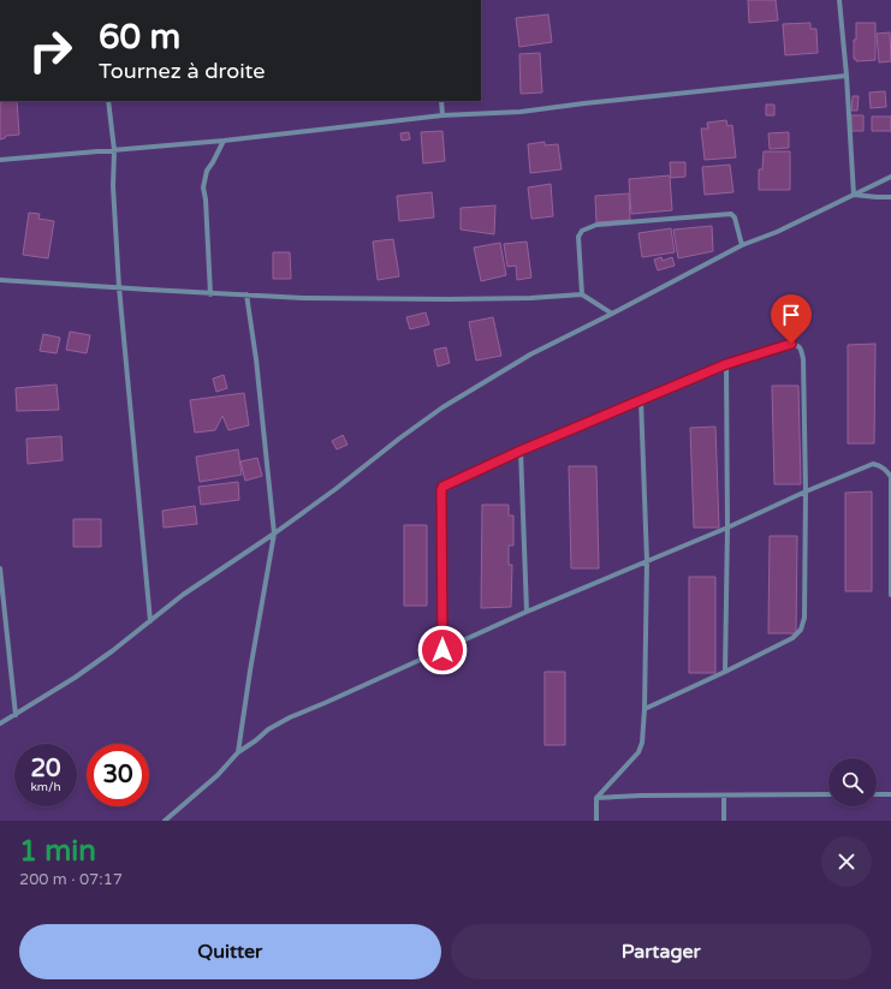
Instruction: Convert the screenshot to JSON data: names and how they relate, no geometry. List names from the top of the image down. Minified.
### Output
{"page":{"turn":["60 m","Tournez à droite"],"speed":"20 km/h","limit":"30","heading":["1 min","200 m · 07:17"],"buttons":["Quitter","Partager"]}}
